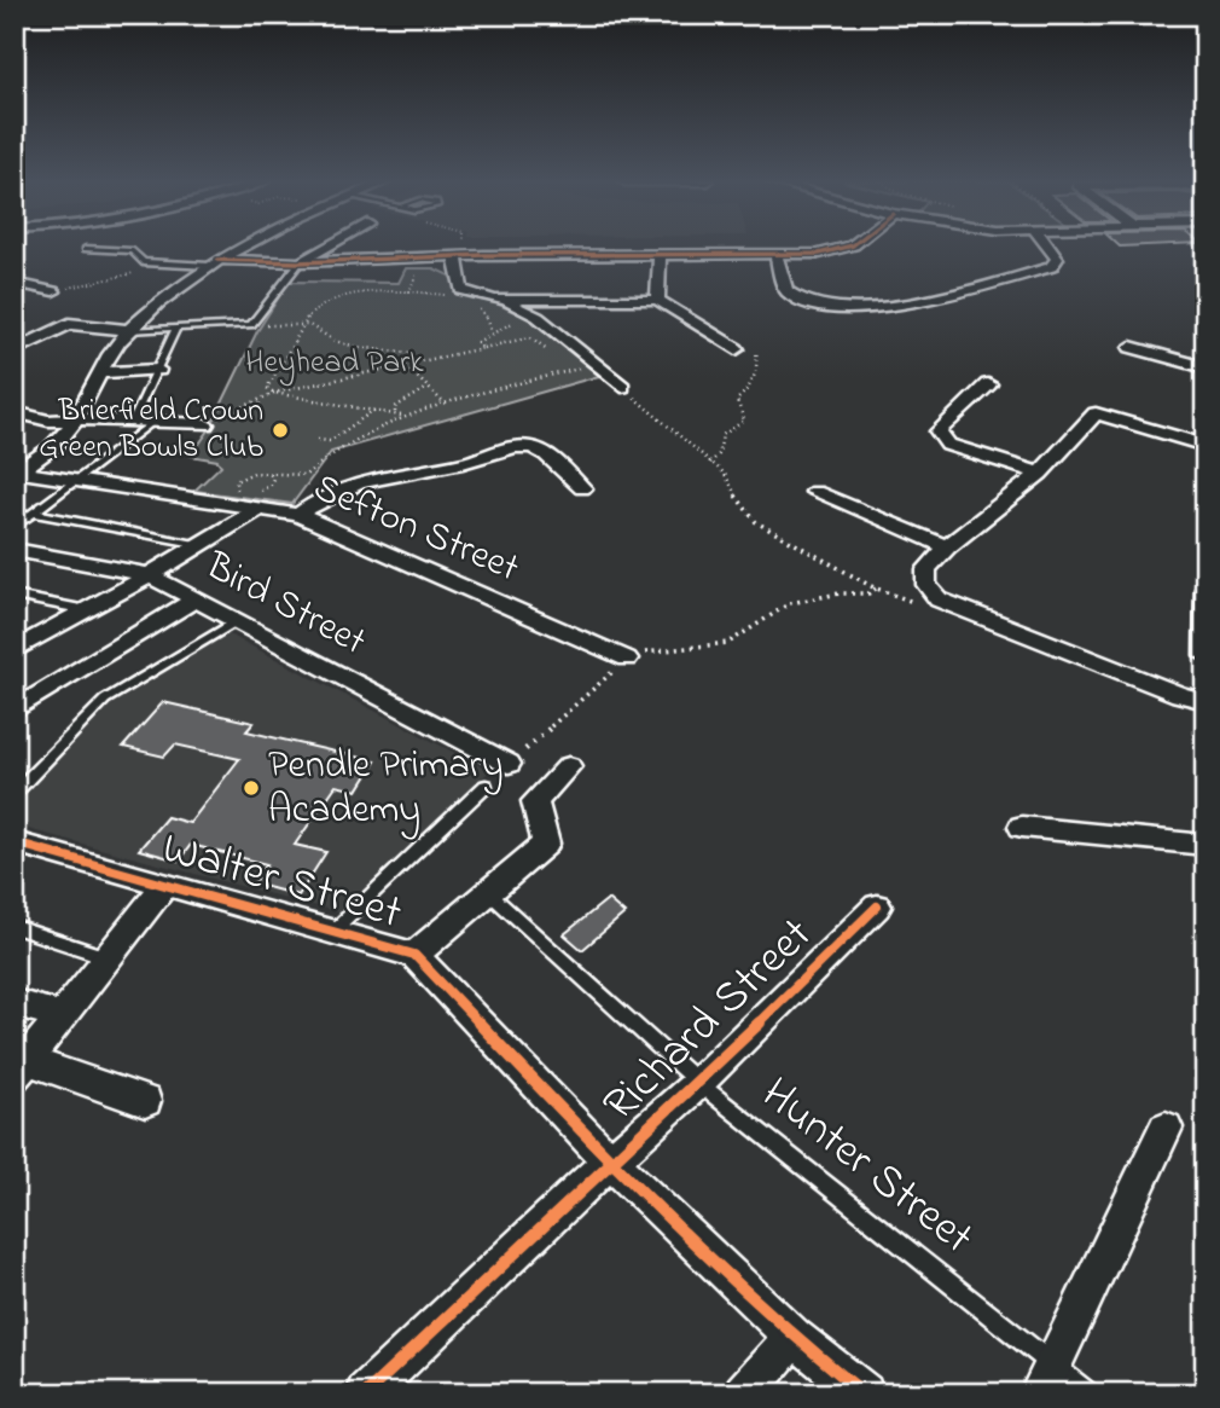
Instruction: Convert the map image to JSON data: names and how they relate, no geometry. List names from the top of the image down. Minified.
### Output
{"streets":{"street":["Sefton Street","Bird Street","Walter Street","Richard Street"],"lane":["Hunter Street"]},"crossings":[["Walter Street","Richard Street"],["Richard Street","Hunter Street"]],"parks":["Heyhead Park"],"places":["Brierfield Crown Green Bowls Club","Pendle Primary Academy"]}
